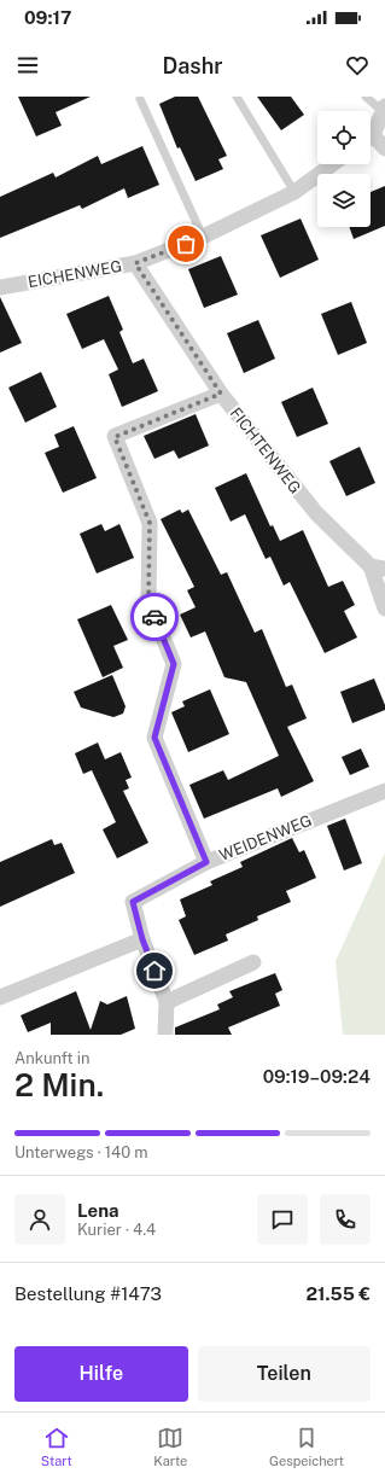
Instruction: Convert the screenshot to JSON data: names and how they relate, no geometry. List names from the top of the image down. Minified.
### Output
{"streets":{"street":["EICHENWEG","FICHTENWEG","WEIDENWEG"]},"crossings":[["EICHENWEG","FICHTENWEG"]],"page":{"status":"09:17","header":"Dashr","heading":["2 Min.","Ankunft in","09:19–09:24"],"panel":["Lena","Kurier · 4.4","Bestellung #1473","21.55 €"],"bar":"Unterwegs · 140 m","buttons":["Hilfe","Teilen"],"tabs":["Start","Karte","Gespeichert"]}}
